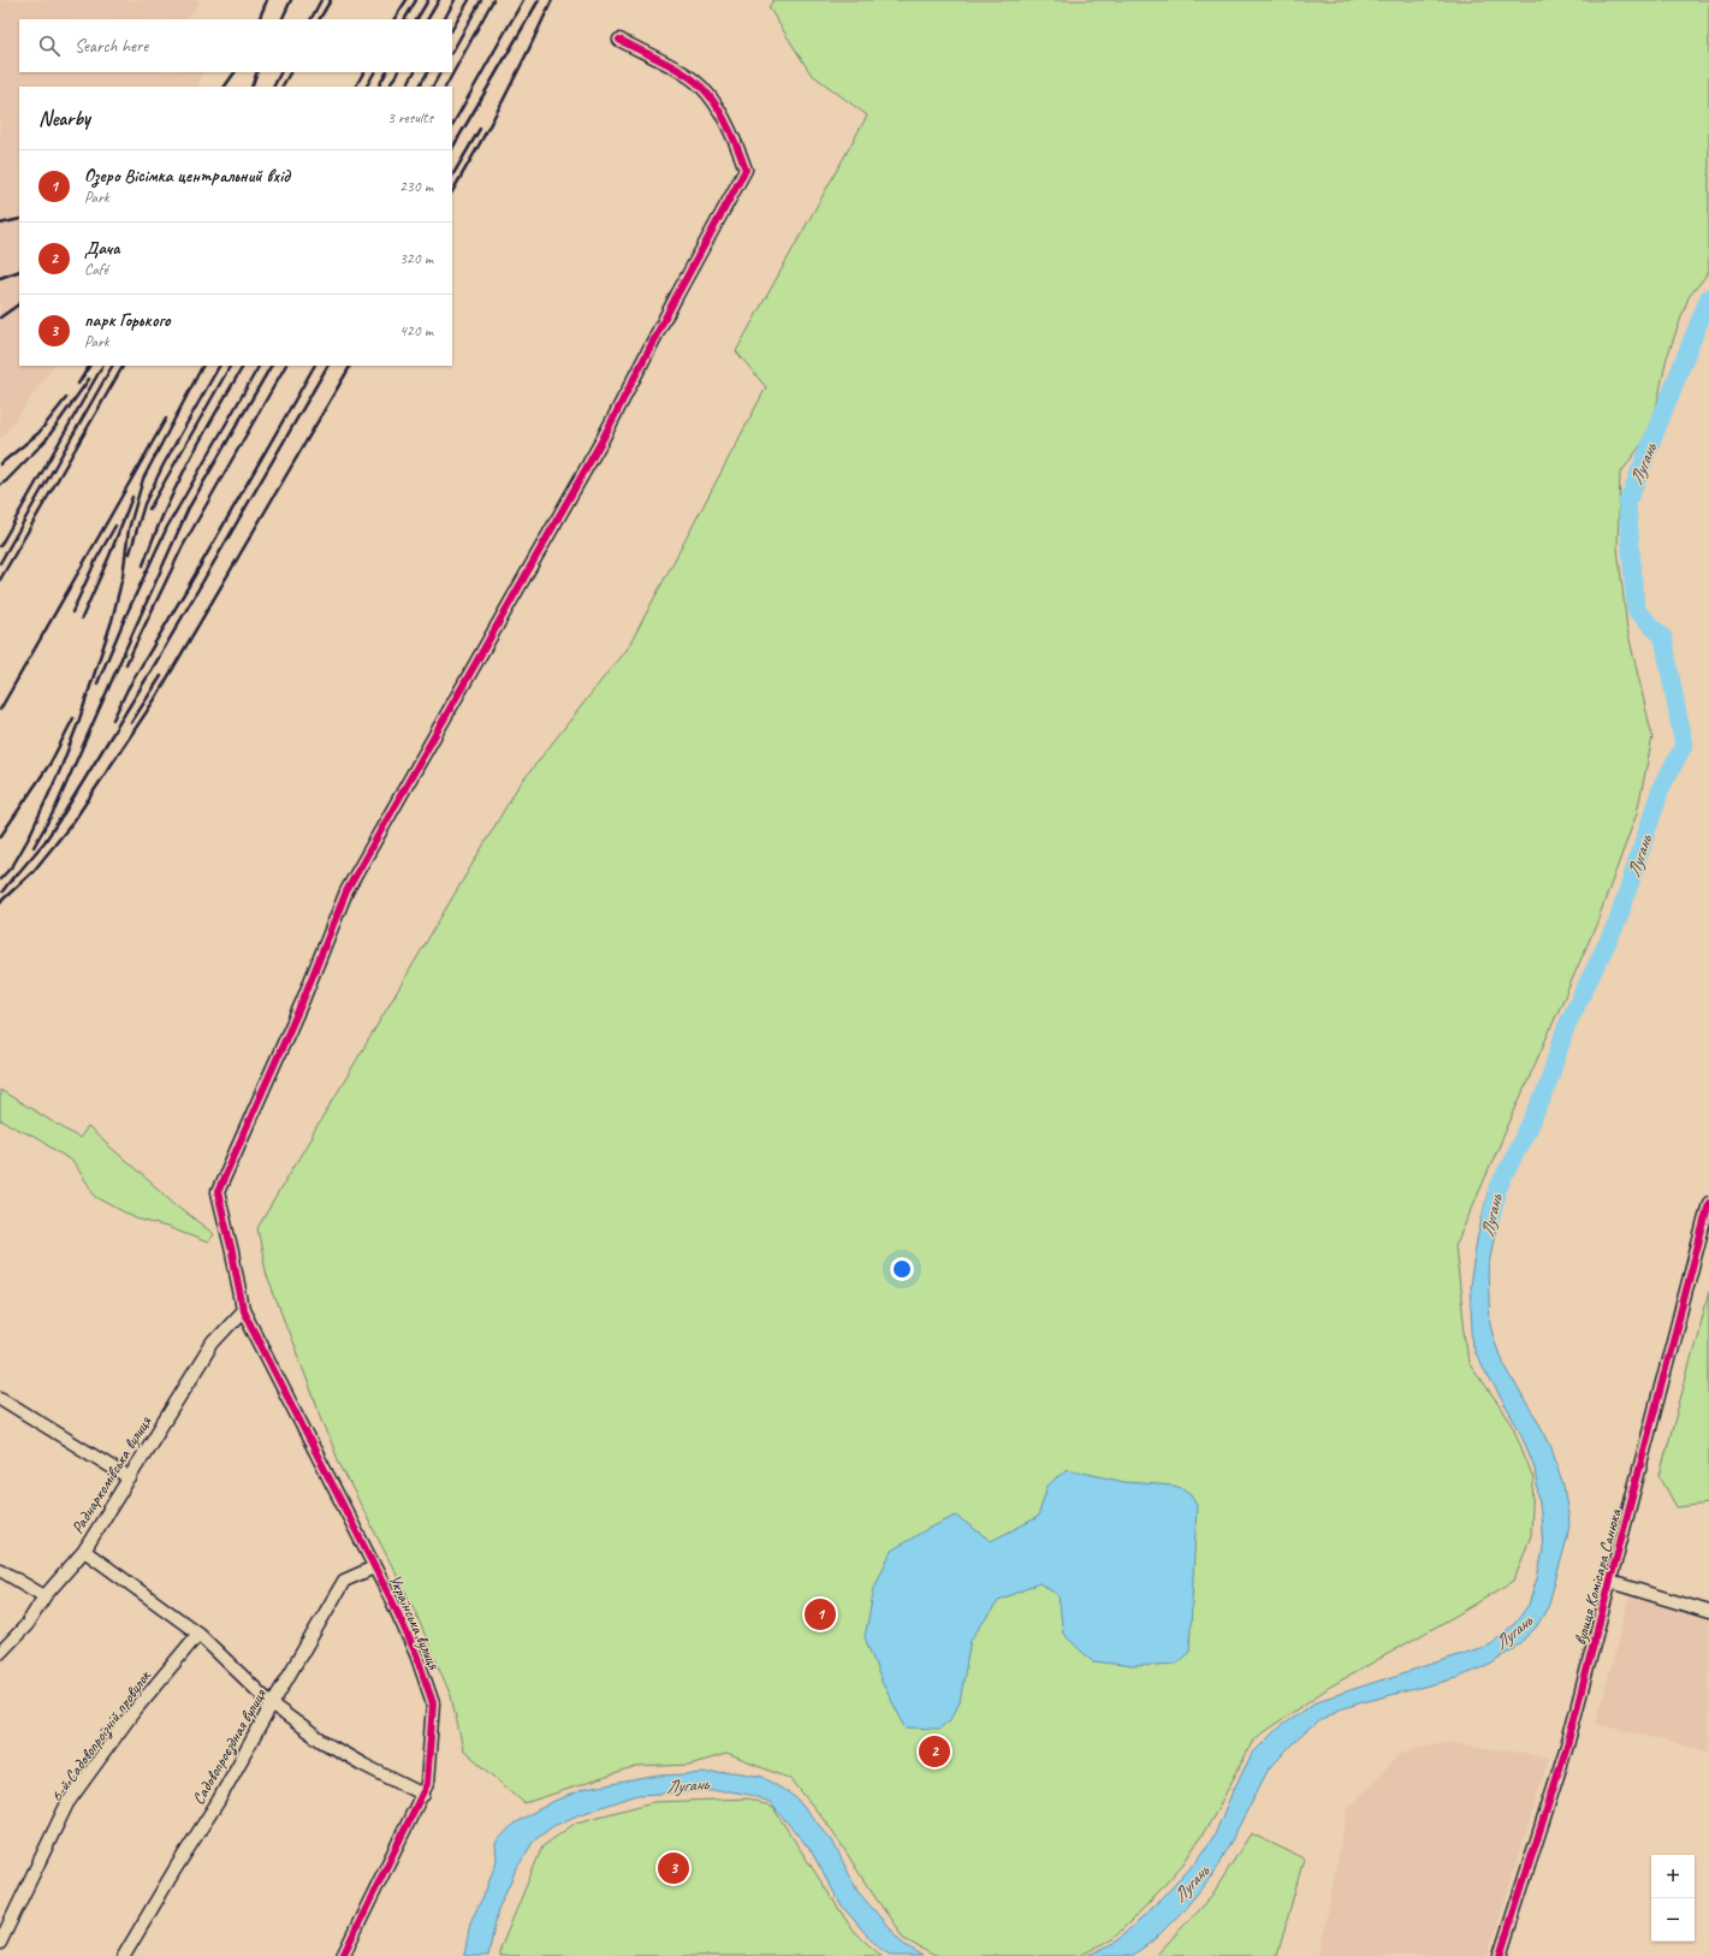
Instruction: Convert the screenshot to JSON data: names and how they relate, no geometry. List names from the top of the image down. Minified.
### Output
{"streets":{"street":["Раднаркомівська вулиця","вулиця Комісара Санюка","Українська вулиця","6-й Садовопроїзній провулок","Садовопроєздная вулиця"]},"crossings":[["Раднаркомівська вулиця","Українська вулиця"],["Українська вулиця","Садовопроєздная вулиця"]],"water":["Лугань"],"page":{"search":"Search here","heading":["Nearby","3 results"],"list":[{"mark":"1","name":"Озеро Вісімка центральний вхід","note":"Park","value":"230 m"},{"mark":"2","name":"Дача","note":"Café","value":"320 m"},{"mark":"3","name":"парк Горького","note":"Park","value":"420 m"}],"pins":["1","2","3"],"map_buttons":["+","−"]}}
